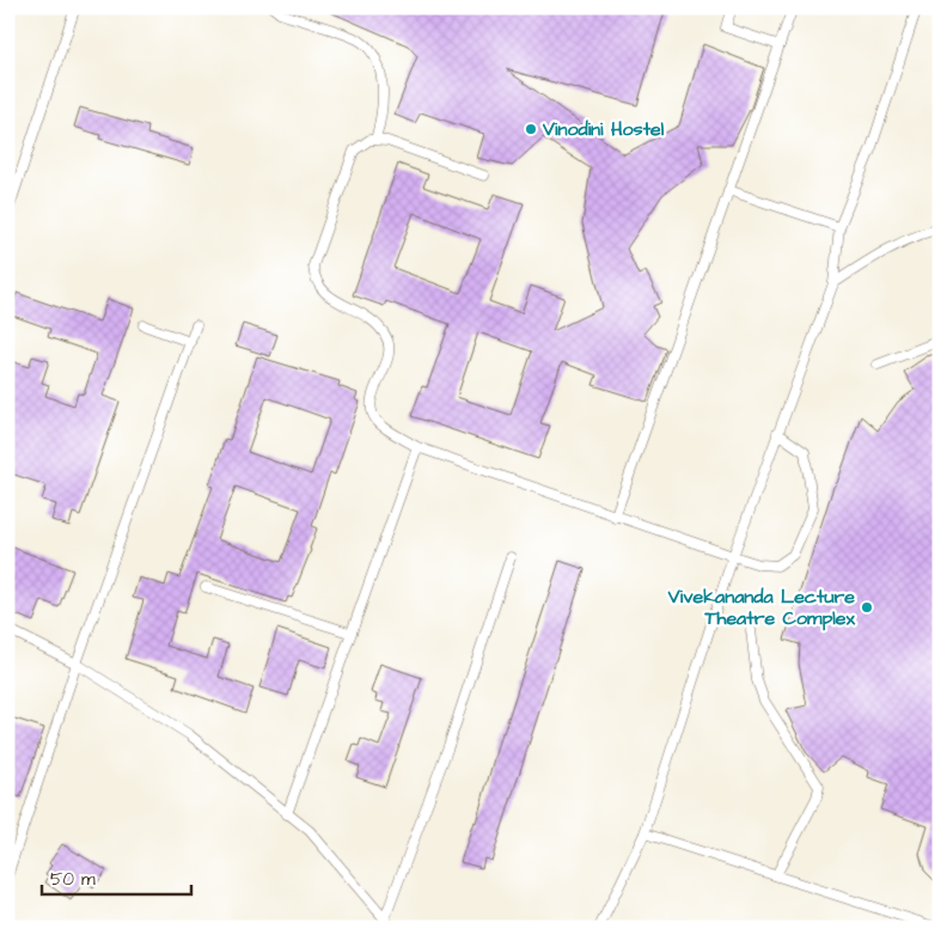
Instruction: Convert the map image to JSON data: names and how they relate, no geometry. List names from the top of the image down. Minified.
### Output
{"places":["Vinodini Hostel","Vivekananda Lecture Theatre Complex"],"scale_bar":"50 m"}
